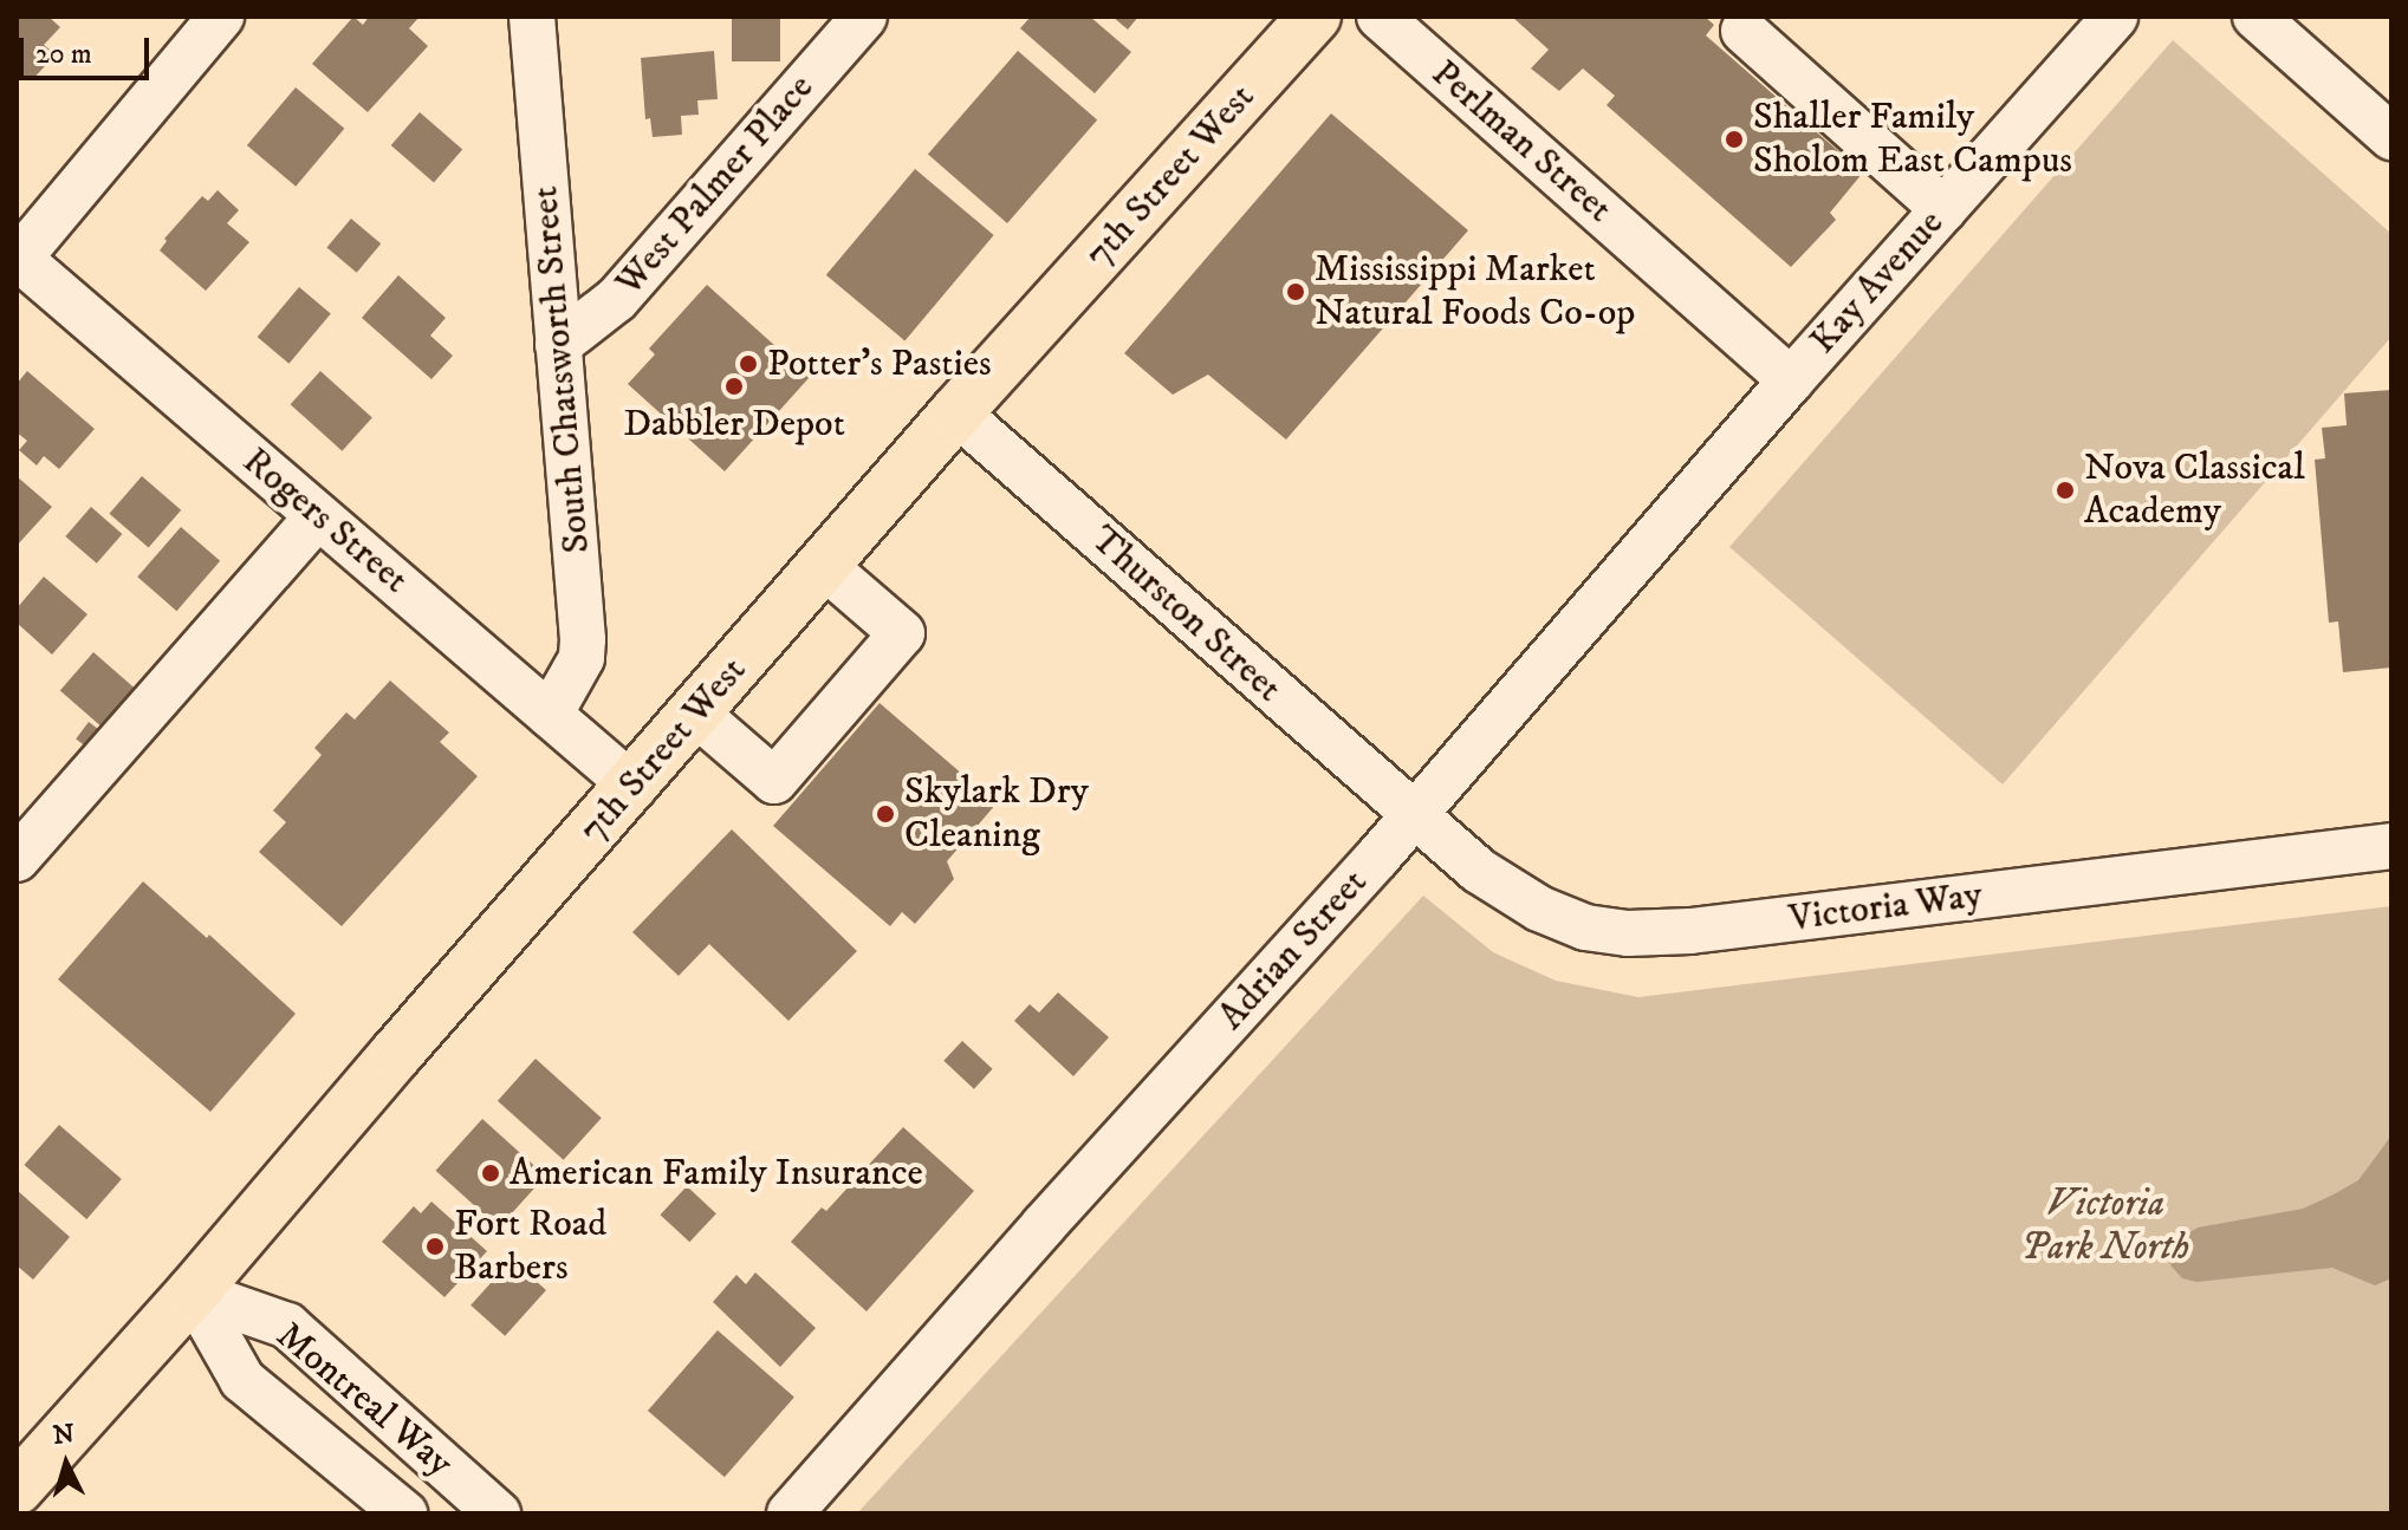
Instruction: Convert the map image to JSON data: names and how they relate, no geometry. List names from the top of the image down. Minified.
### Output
{"streets":{"main road":["7th Street West"],"street":["Perlman Street","West Palmer Place","Kay Avenue","South Chatsworth Street","Rogers Street","Thurston Street","Victoria Way","Adrian Street","Montreal Way"]},"crossings":[["Perlman Street","Kay Avenue"],["Perlman Street","Adrian Street"],["7th Street West","Rogers Street"],["7th Street West","Thurston Street"],["7th Street West","Montreal Way"],["West Palmer Place","South Chatsworth Street"],["Kay Avenue","Adrian Street"],["South Chatsworth Street","Rogers Street"],["Thurston Street","Victoria Way"],["Thurston Street","Adrian Street"],["Victoria Way","Adrian Street"]],"parks":["Victoria Park North"],"places":["Shaller Family Sholom East Campus","Mississippi Market Natural Foods Co-op","Potter's Pasties","Dabbler Depot","Nova Classical Academy","Skylark Dry Cleaning","American Family Insurance","Fort Road Barbers"],"scale_bar":"20 m","north":"top"}
